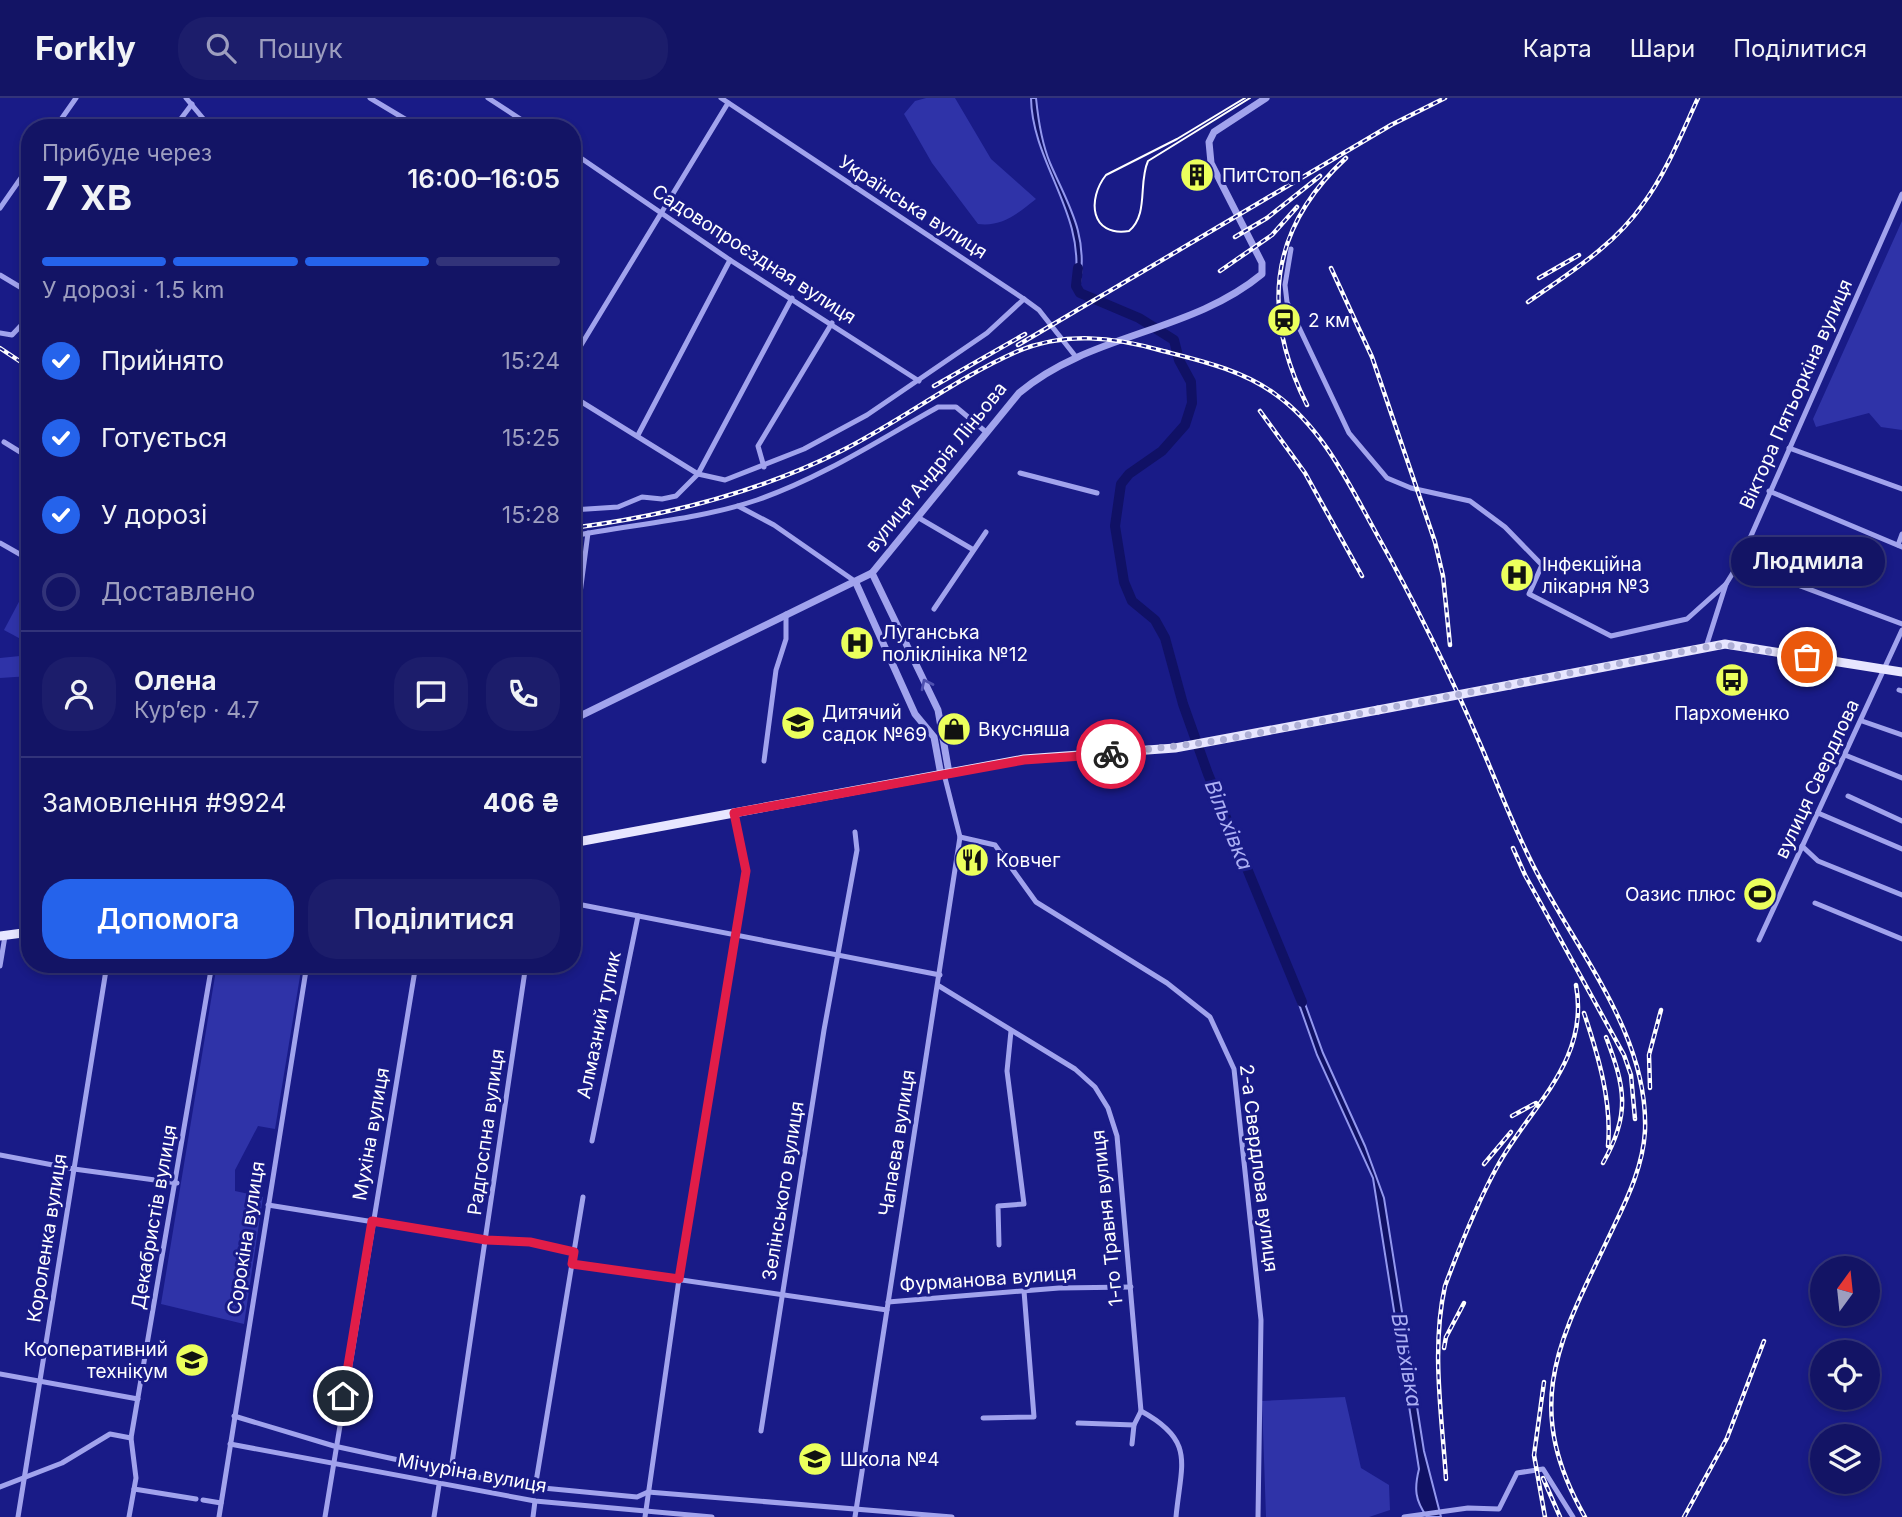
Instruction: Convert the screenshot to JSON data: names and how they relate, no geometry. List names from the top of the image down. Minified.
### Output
{"streets":{"street":["Українська вулиця","Садовопроєздная вулиця","Віктора Пятьоркіна вулиця","вулиця Андрія Ліньова","вулиця Свердлова","Алмазний тупик","Радгоспна вулиця","Мухіна вулиця","Чапаєва вулиця","2-а Свердлова вулиця","Зелінського вулиця","Декабристів вулиця","1-го Травня вулиця","Короленка вулиця","Сорокіна вулиця","Фурманова вулиця","Мічуріна вулиця"]},"crossings":[["Українська вулиця","вулиця Андрія Ліньова"],["вулиця Андрія Ліньова","Чапаєва вулиця"],["Радгоспна вулиця","Мічуріна вулиця"],["Мухіна вулиця","Мічуріна вулиця"],["Чапаєва вулиця","2-а Свердлова вулиця"],["Чапаєва вулиця","1-го Травня вулиця"],["Чапаєва вулиця","Фурманова вулиця"],["Чапаєва вулиця","Мічуріна вулиця"],["Зелінського вулиця","Фурманова вулиця"],["1-го Травня вулиця","Фурманова вулиця"],["Сорокіна вулиця","Мічуріна вулиця"]],"water":["Вільхівка"],"places":{"building":["ПитСтоп"],"station":["2 км"],"hospital":["Інфекційна лікарня №3","Луганська поліклініка №12"],"other":["Людмила"],"bus stop":["Пархоменко"],"school or university":["Дитячий садок №69","Кооперативний технікум","Школа №4"],"shop":["Вкусняша"],"restaurant":["Ковчег"],"sports":["Оазис плюс"]},"north":"top","page":{"header":"Forkly","search":"Пошук","nav":["Карта","Шари","Поділитися"],"heading":["7 хв","Прибуде через","16:00–16:05"],"panel":["Олена","Кур’єр · 4.7","Замовлення #9924","406 ₴"],"bar":"У дорозі · 1.5 km","list":[["Прийнято","15:24"],["Готується","15:25"],["У дорозі","15:28"],"Доставлено"],"bubble":"Людмила","buttons":["Допомога","Поділитися"]}}
